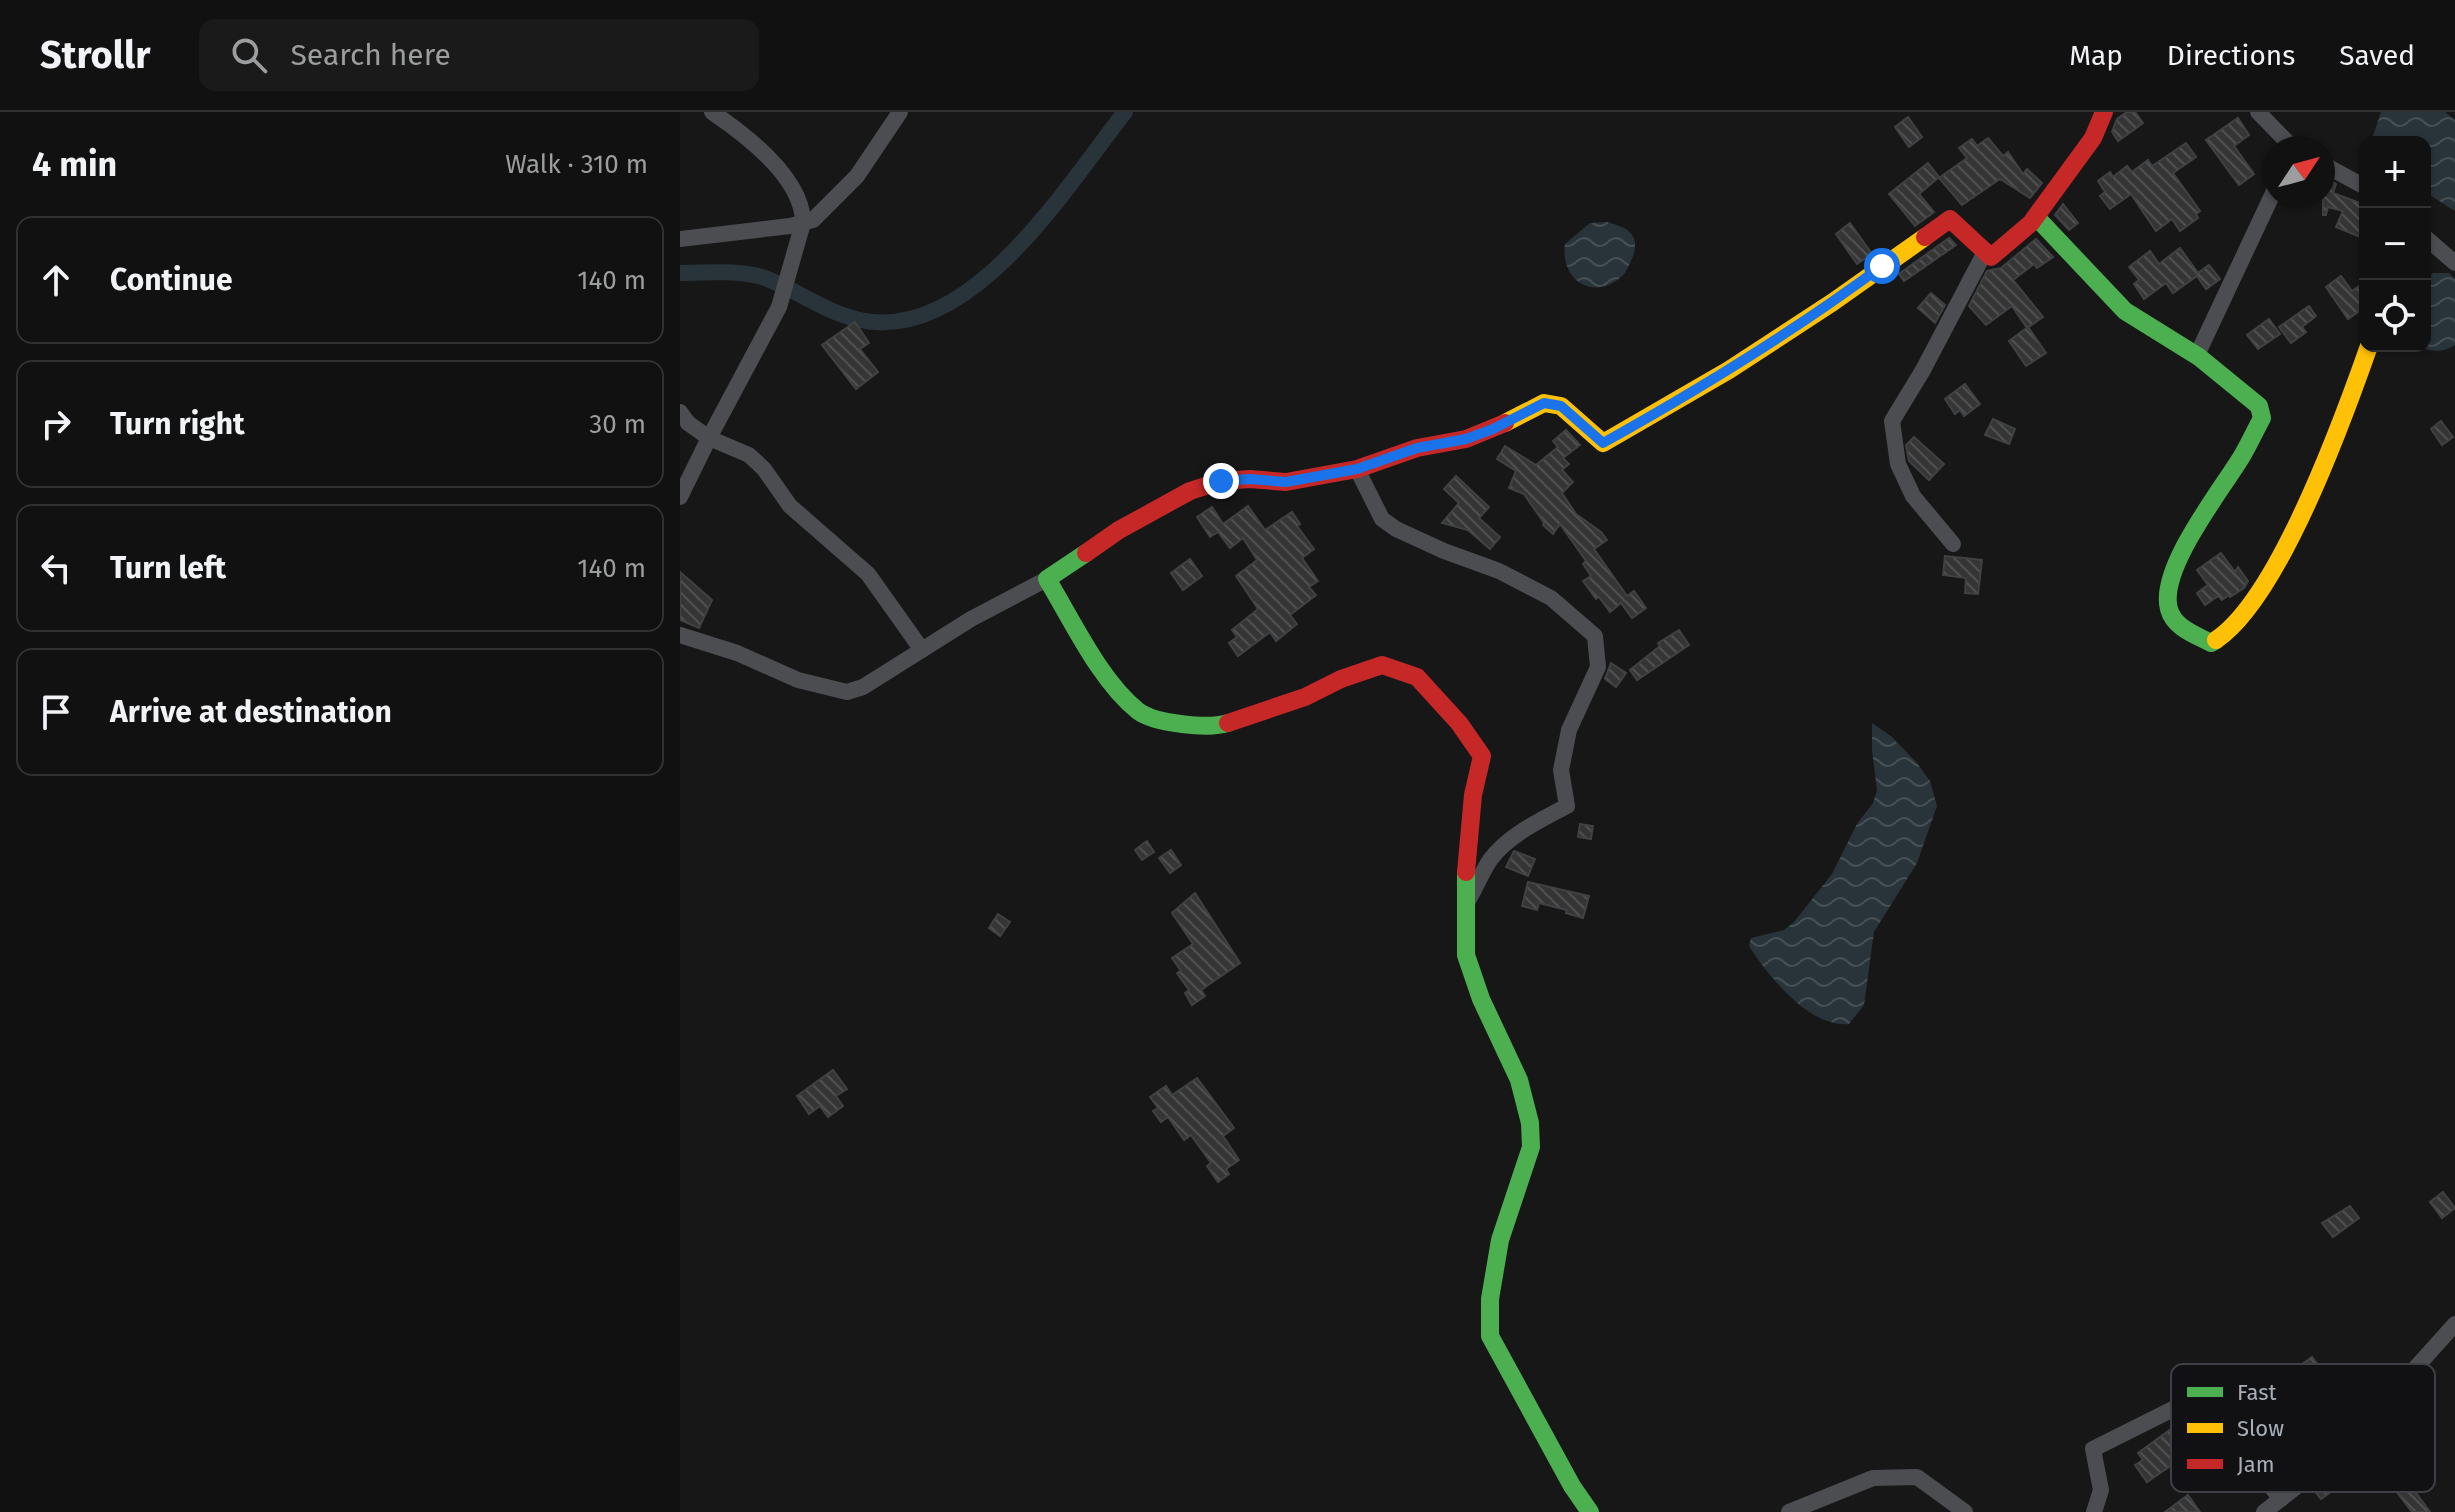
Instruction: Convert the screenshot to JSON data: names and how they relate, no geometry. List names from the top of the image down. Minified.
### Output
{"legend":["Fast","Slow","Jam"],"north":"top right","page":{"header":"Strollr","search":"Search here","nav":["Map","Directions","Saved"],"heading":["4 min","Walk · 310 m"],"map_buttons":["+","−"],"list":[["Continue","140 m"],["Turn right","30 m"],["Turn left","140 m"],"Arrive at destination"]}}
